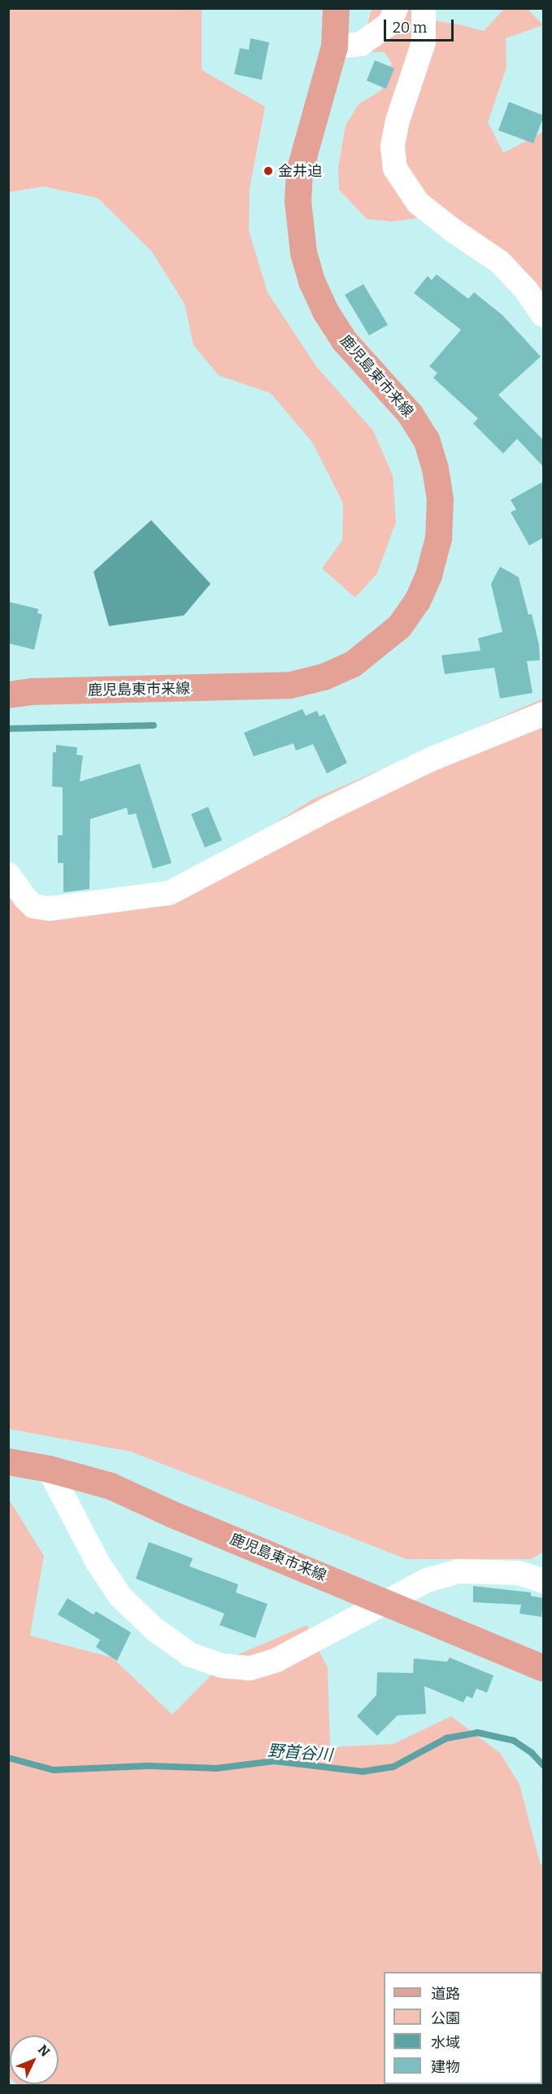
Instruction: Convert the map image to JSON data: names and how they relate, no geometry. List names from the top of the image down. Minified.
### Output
{"streets":{"main road":["鹿児島東市来線"]},"water":["野首谷川"],"places":["金井迫"],"legend":["道路","公園","水域","建物"],"scale_bar":"20 m","north":"top right"}
